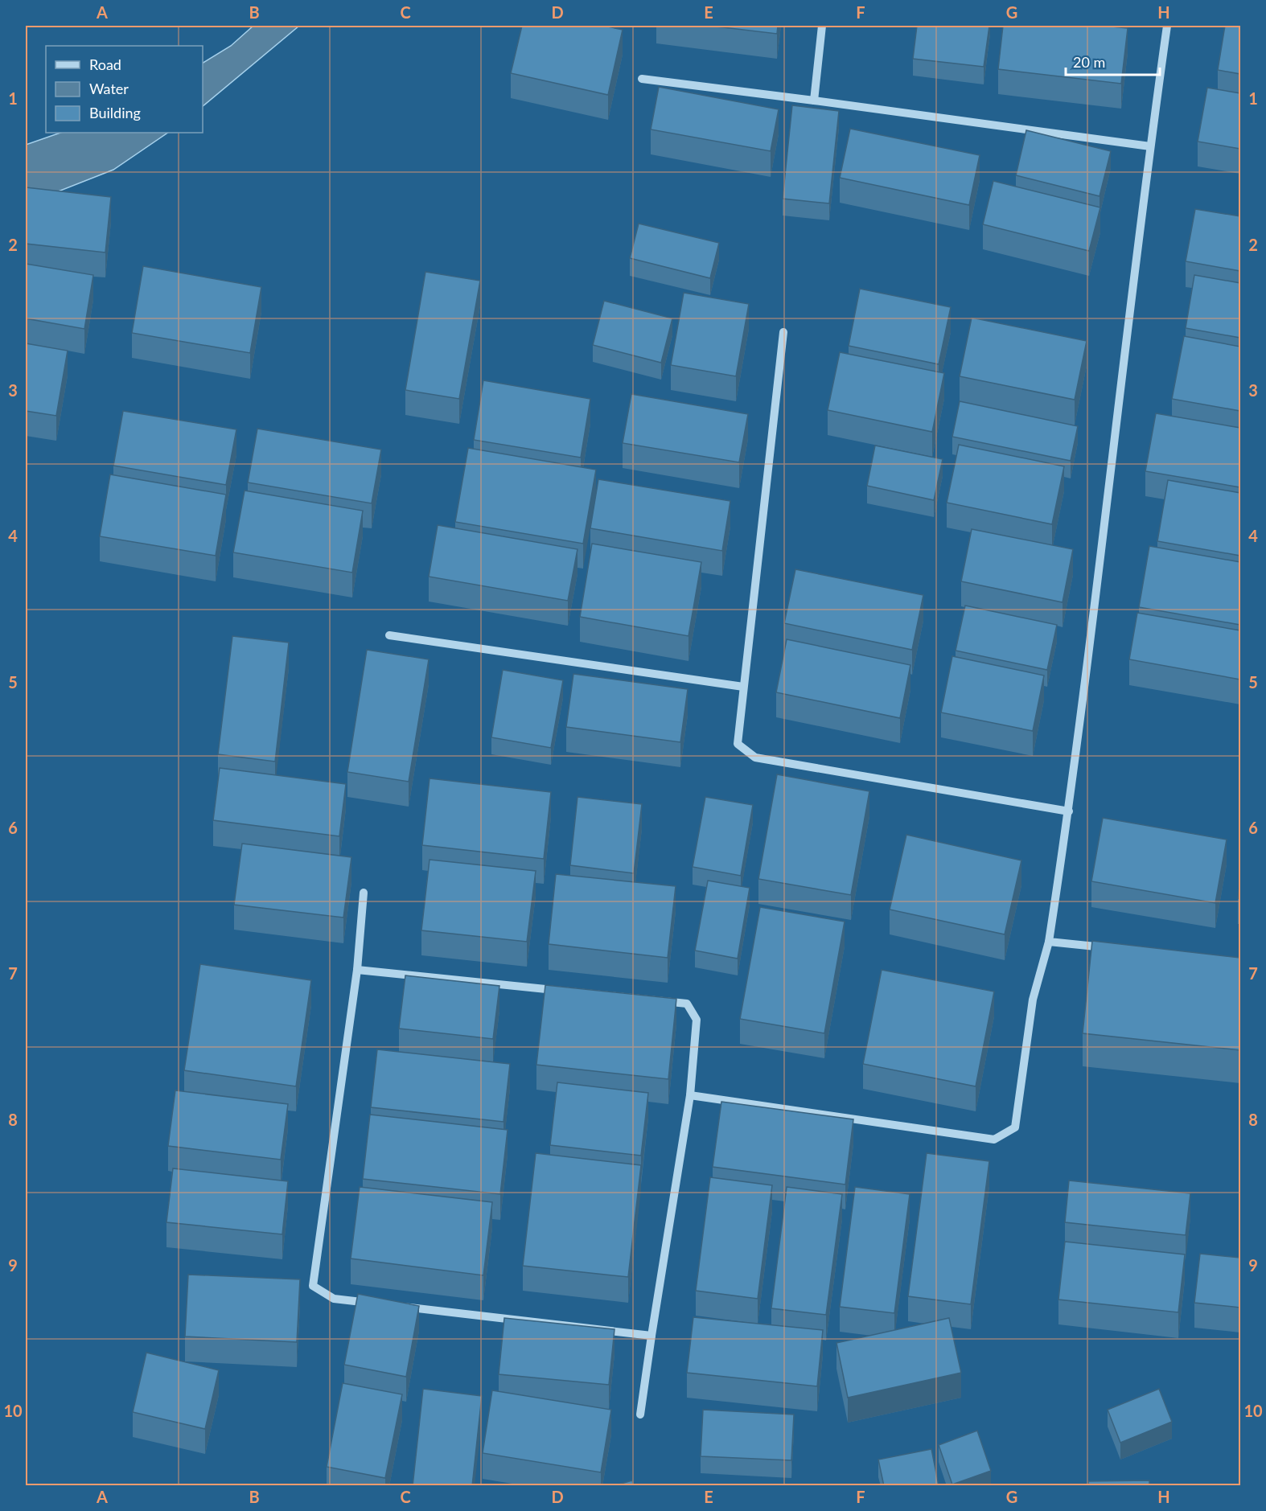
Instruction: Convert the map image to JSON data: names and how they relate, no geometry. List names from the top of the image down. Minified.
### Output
{"legend":["Road","Water","Building"],"scale_bar":"20 m","grid":{"columns":["A","B","C","D","E","F","G","H"],"rows":["1","2","3","4","5","6","7","8","9","10"]}}
